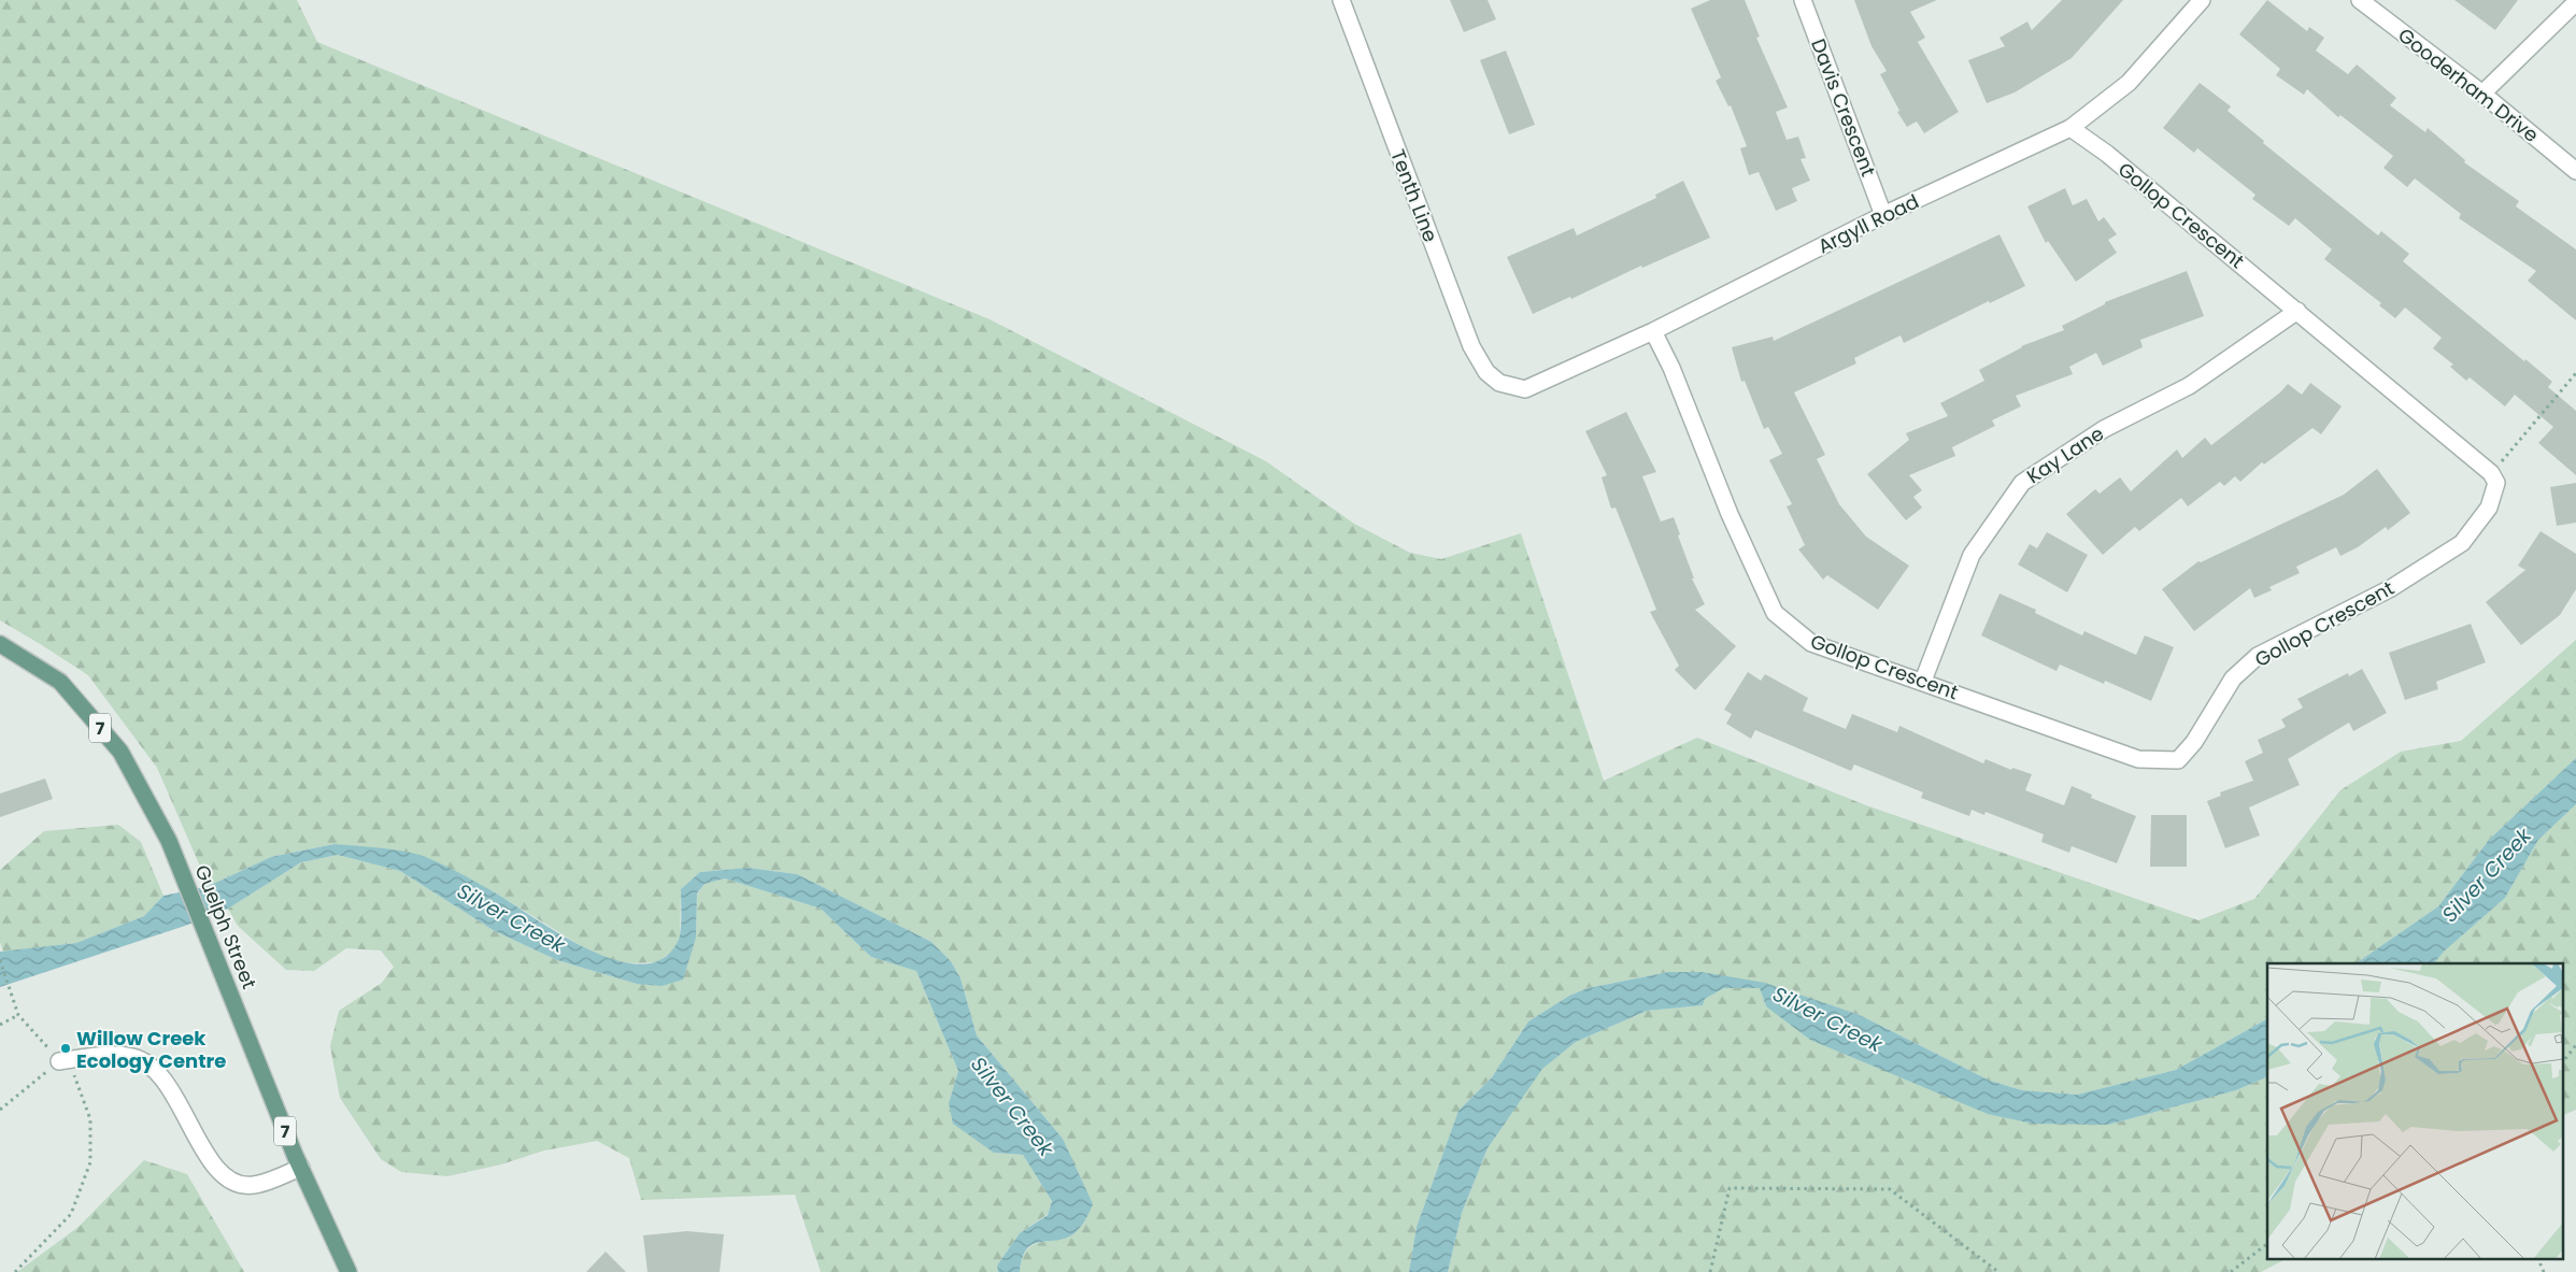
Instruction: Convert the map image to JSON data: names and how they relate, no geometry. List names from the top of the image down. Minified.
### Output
{"streets":{"main road":["7","Guelph Street"],"street":["Gooderham Drive","Davis Crescent","Tenth Line","Gollop Crescent","Argyll Road","Kay Lane"]},"crossings":[["Davis Crescent","Argyll Road"],["Tenth Line","Argyll Road"],["Gollop Crescent","Argyll Road"],["Gollop Crescent","Kay Lane"]],"water":["Silver Creek"],"places":["Willow Creek Ecology Centre"]}
